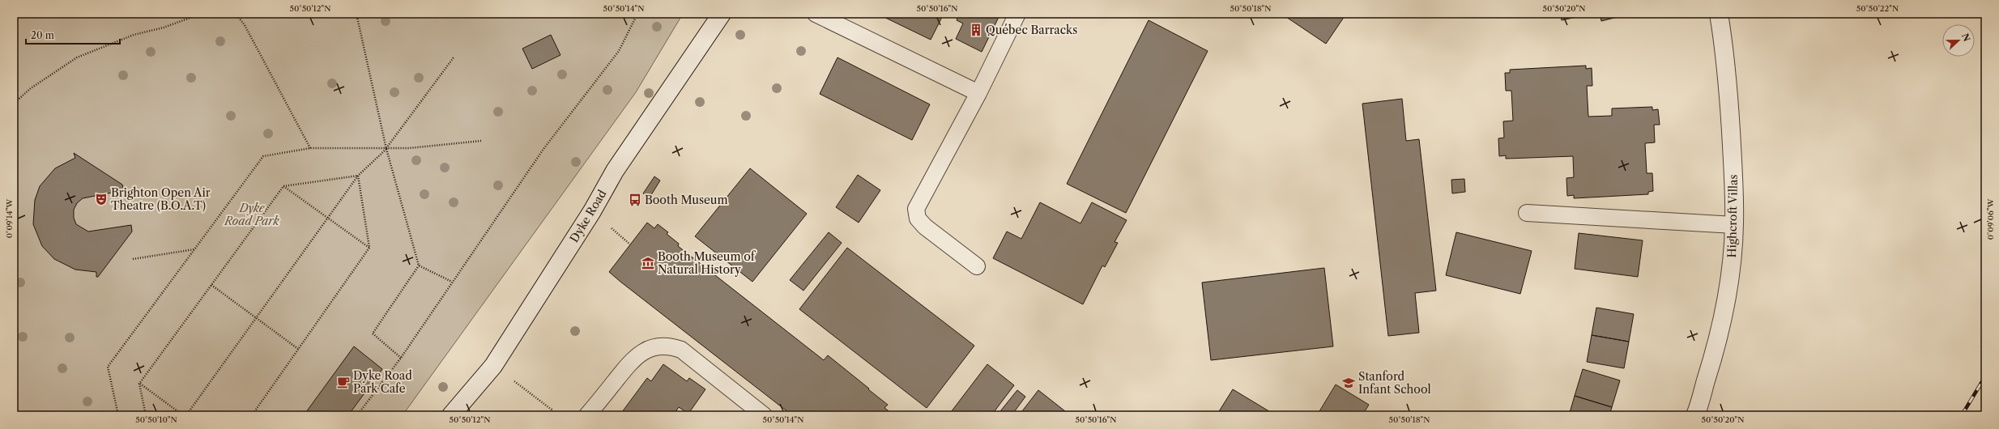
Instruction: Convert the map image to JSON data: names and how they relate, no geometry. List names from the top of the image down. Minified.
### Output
{"streets":{"street":["Dyke Road","Highcroft Villas"]},"parks":["Dyke Road Park"],"places":{"building":["Québec Barracks"],"theatre":["Brighton Open Air Theatre (B.O.A.T)"],"bus stop":["Booth Museum"],"museum":["Booth Museum of Natural History"],"cafe":["Dyke Road Park Cafe"],"school or university":["Stanford Infant School"]},"scale_bar":"20 m","north":"right","coordinates":["50°50'12\"N","50°50'14\"N","50°50'16\"N","50°50'18\"N","50°50'20\"N","50°50'22\"N","0°09'14\"W","0°09'06\"W","50°50'10\"N"]}
